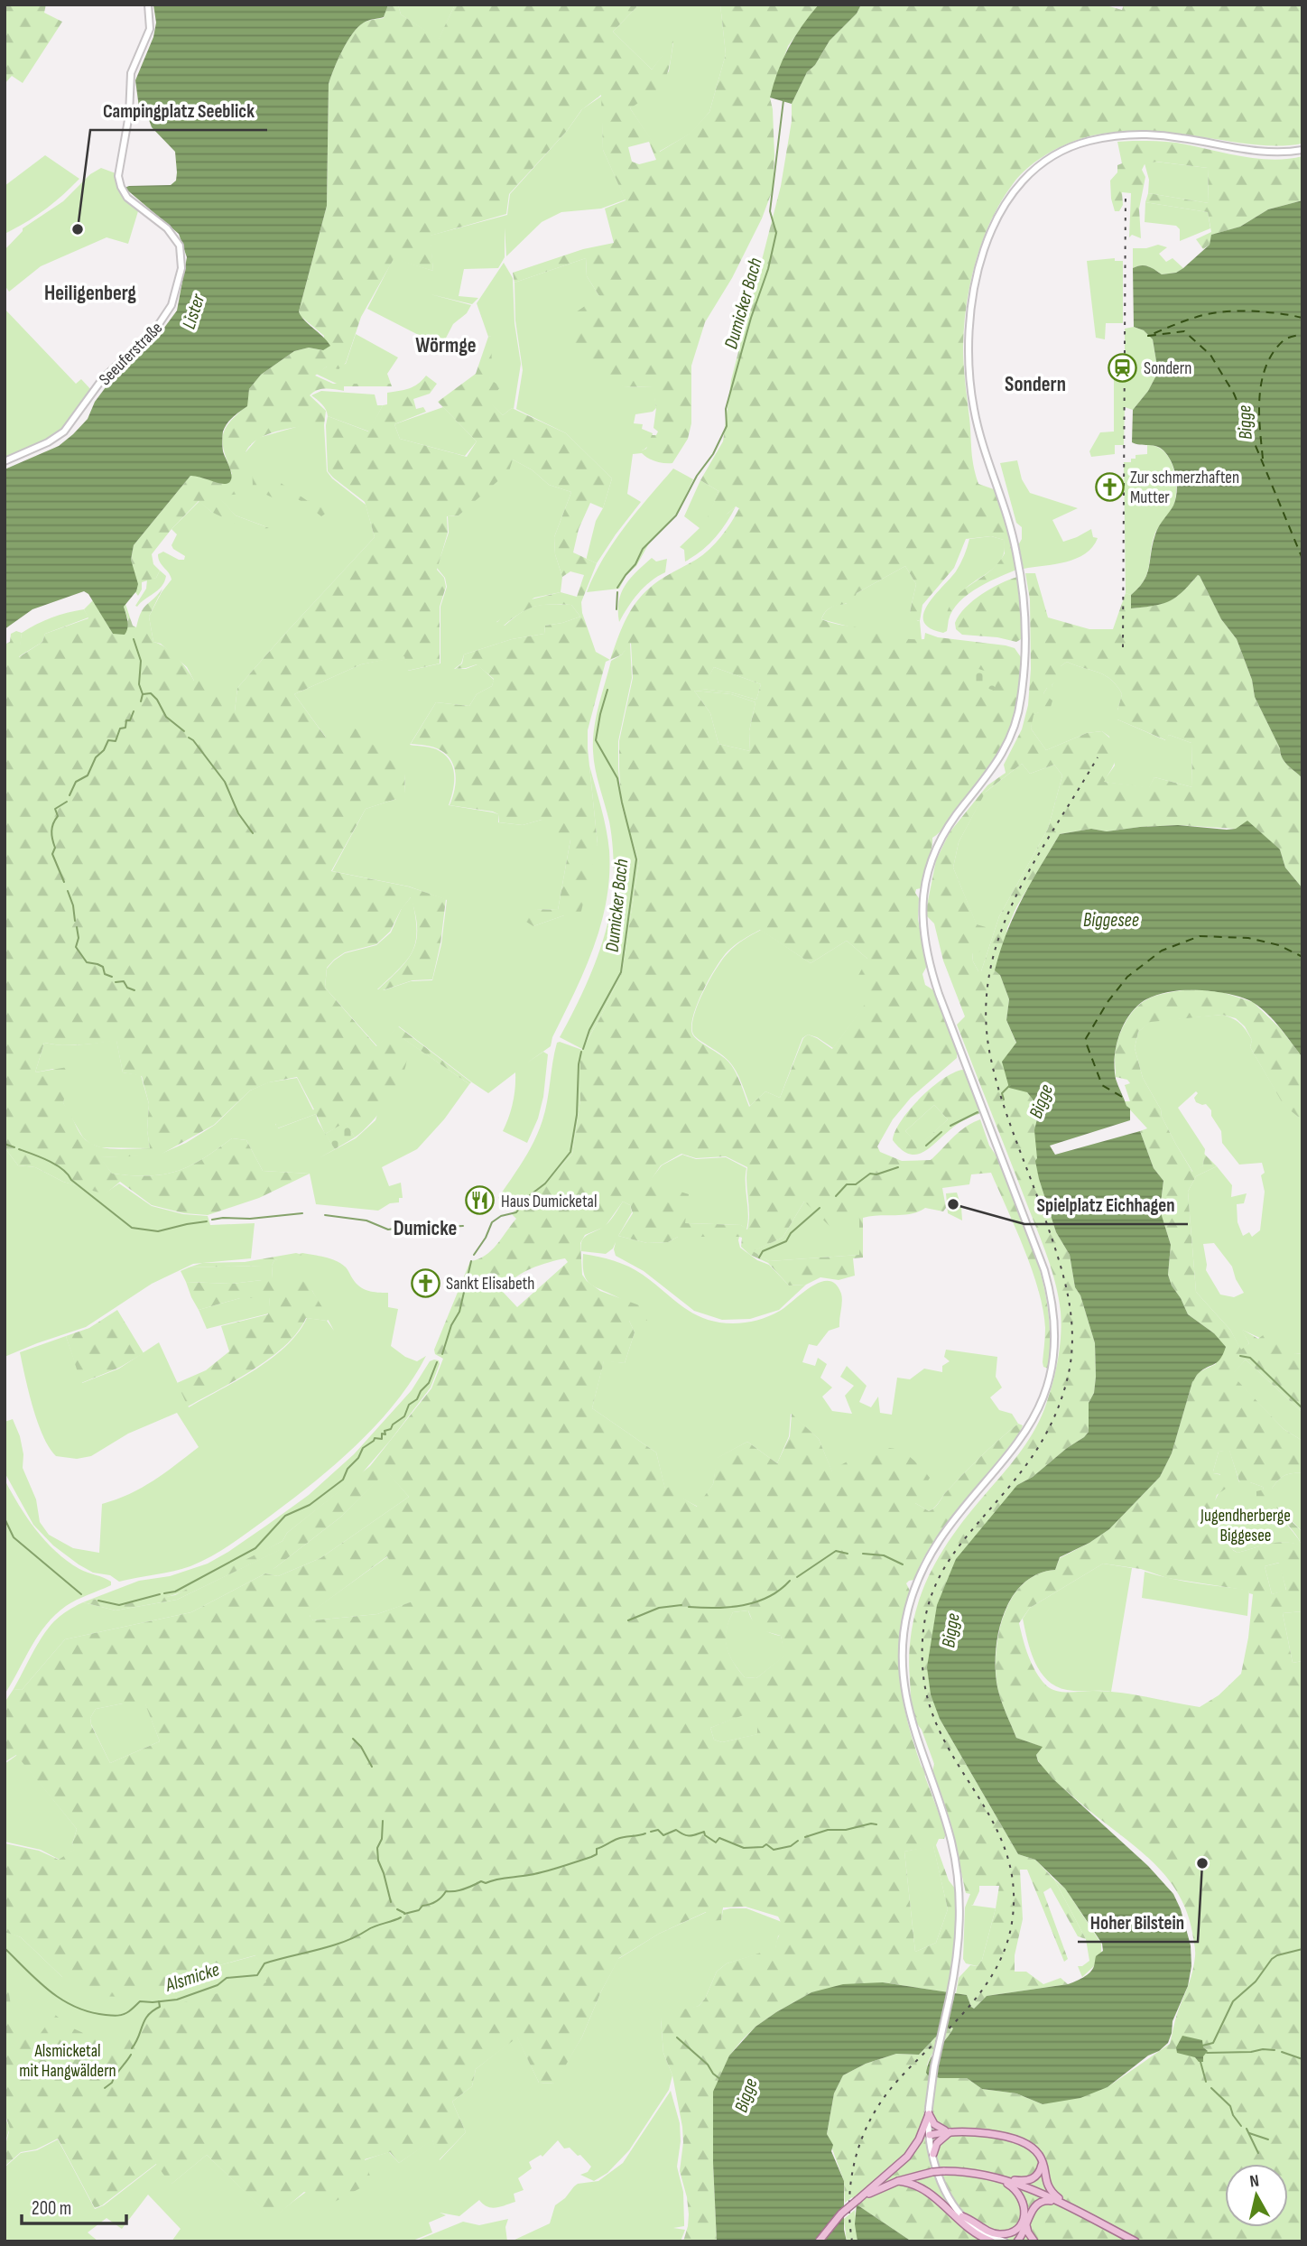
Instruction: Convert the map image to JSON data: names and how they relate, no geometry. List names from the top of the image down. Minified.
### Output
{"streets":{"main road":["Seeuferstraße"]},"districts":["Heiligenberg","Wörmge","Sondern","Dumicke"],"water":["Dumicker Bach","Lister","Bigge","Biggesee","Alsmicke"],"parks":["Jugendherberge Biggesee","Alsmicketal mit Hangwäldern"],"places":{"other":["Campingplatz Seeblick","Spielplatz Eichhagen","Hoher Bilstein"],"station":["Sondern"],"church":["Zur schmerzhaften Mutter","Sankt Elisabeth"],"restaurant":["Haus Dumicketal"]},"scale_bar":"200 m","north":"top"}
